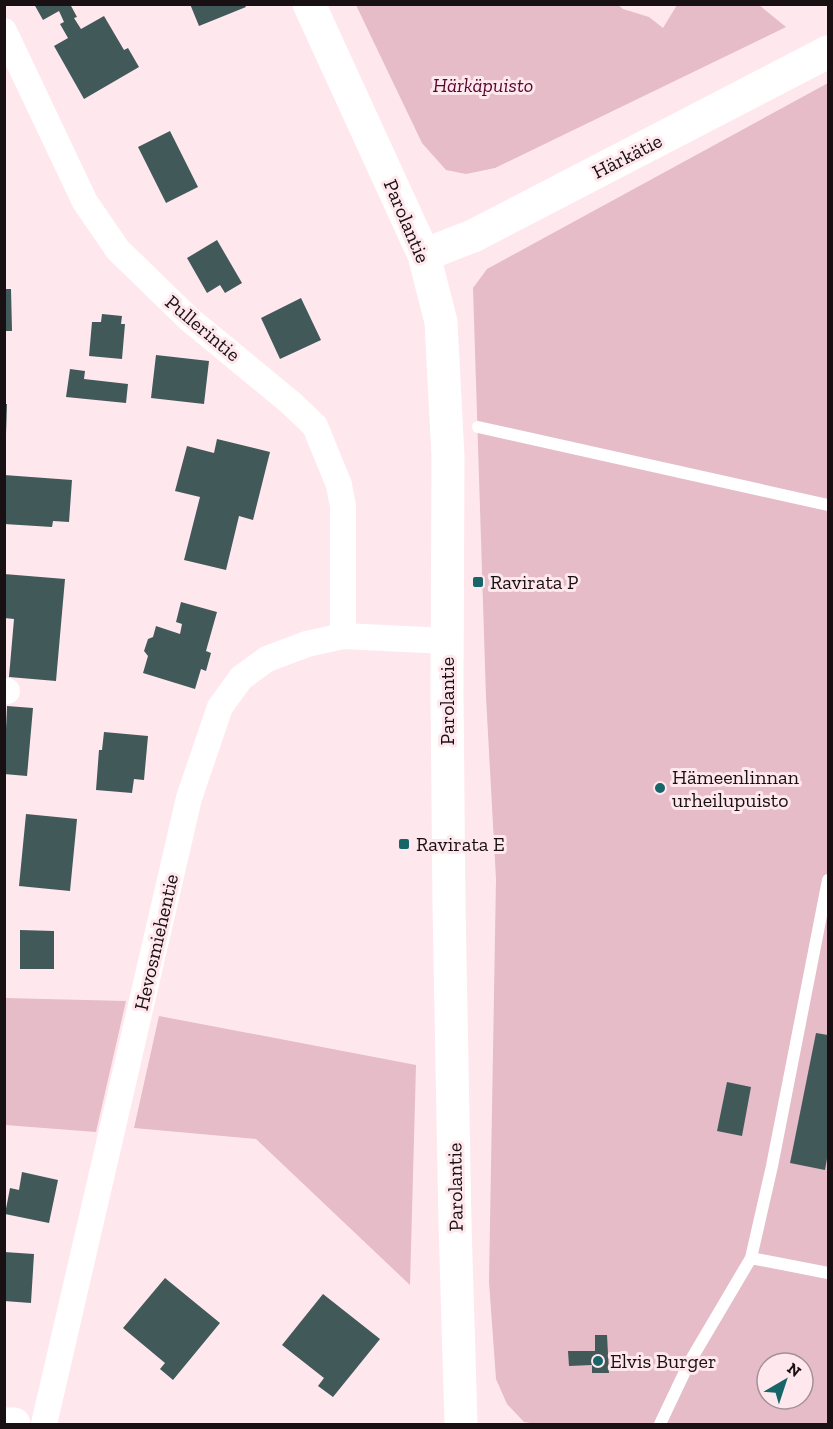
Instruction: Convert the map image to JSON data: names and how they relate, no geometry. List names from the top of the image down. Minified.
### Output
{"streets":{"main road":["Härkätie","Parolantie"],"street":["Pullerintie","Hevosmiehentie"]},"crossings":[["Härkätie","Parolantie"],["Parolantie","Hevosmiehentie"],["Pullerintie","Hevosmiehentie"]],"parks":["Härkäpuisto"],"places":{"transit":["Ravirata P","Ravirata E"],"other":["Hämeenlinnan urheilupuisto","Elvis Burger"]},"north":"top right"}
